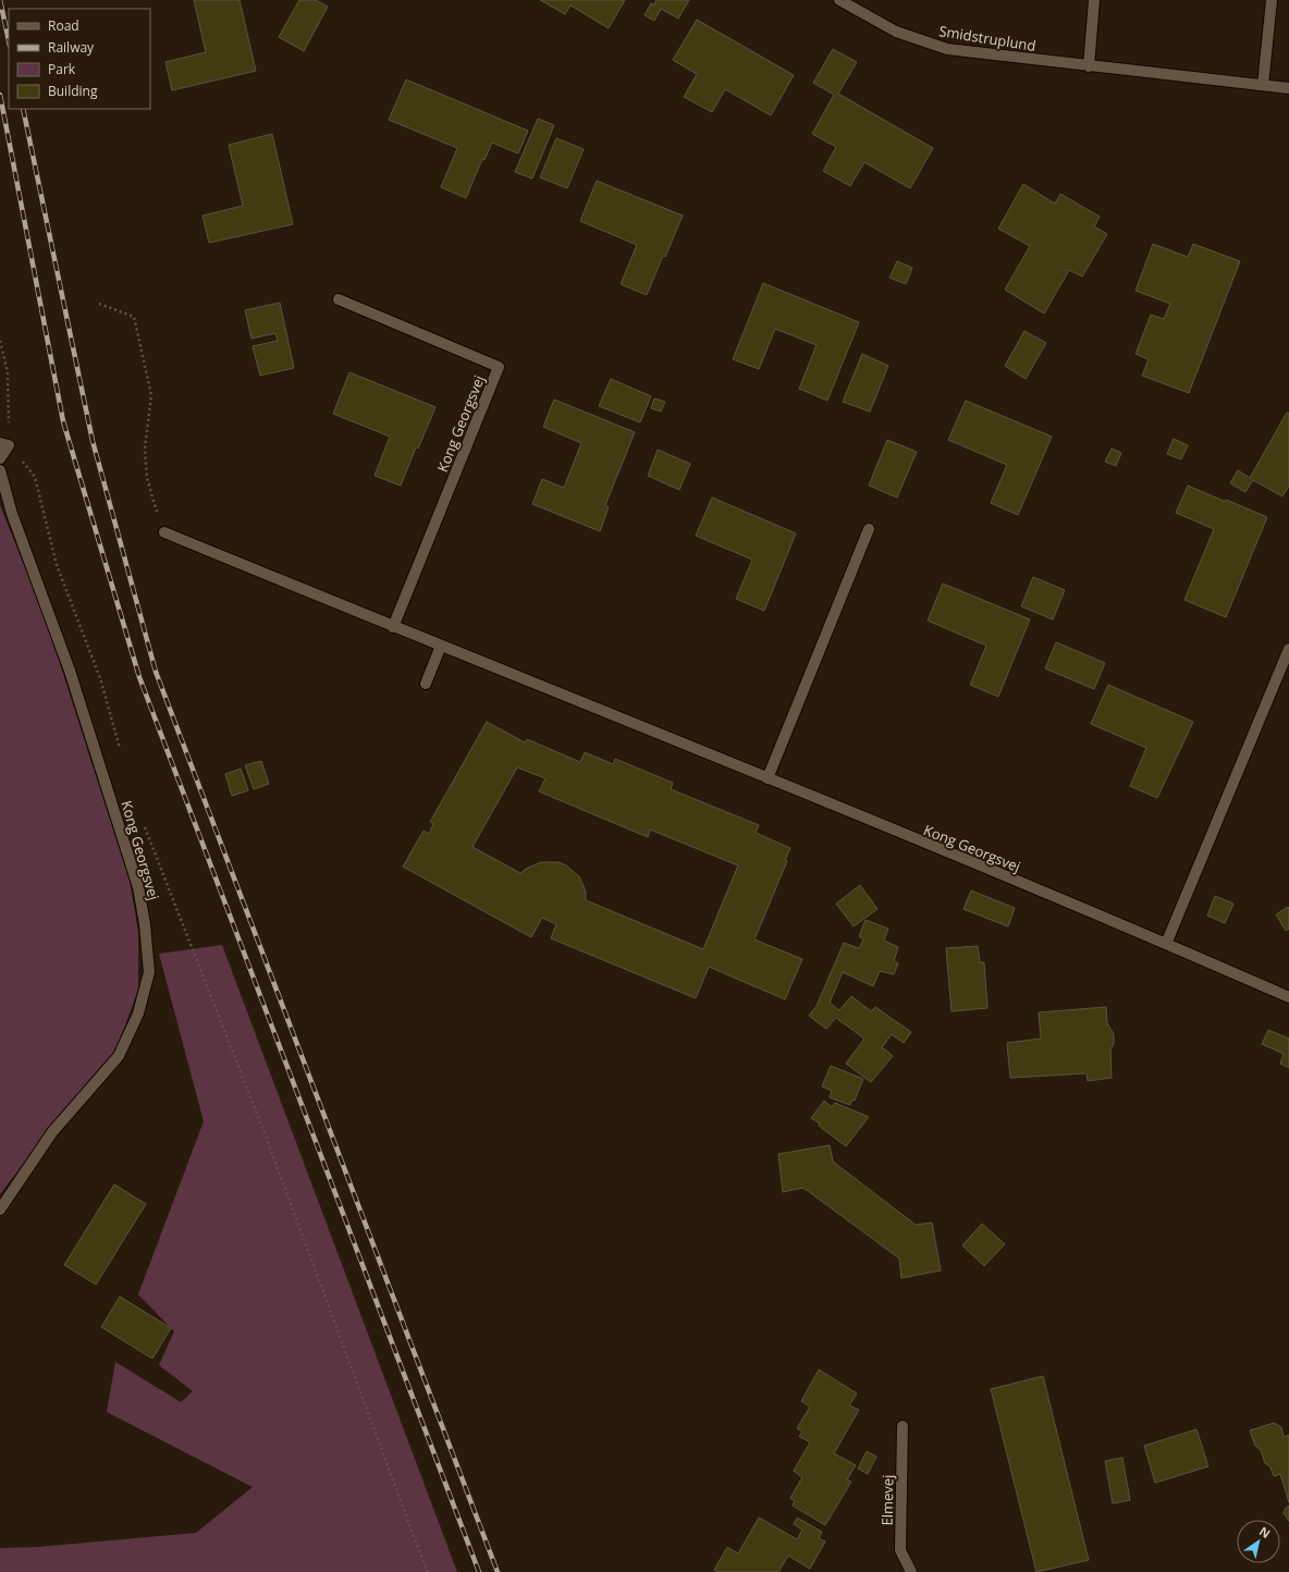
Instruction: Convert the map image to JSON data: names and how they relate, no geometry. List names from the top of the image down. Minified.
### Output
{"streets":{"street":["Smidstruplund","Kong Georgsvej","Elmevej"]},"legend":["Road","Railway","Park","Building"],"north":"top right"}
